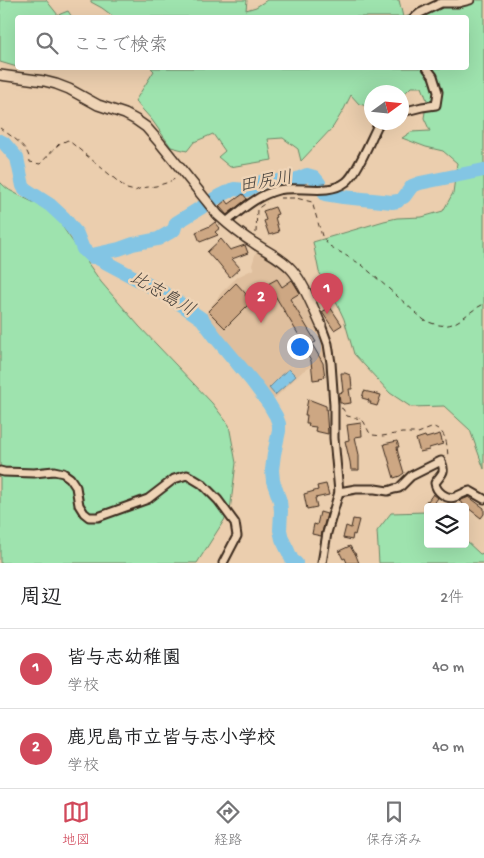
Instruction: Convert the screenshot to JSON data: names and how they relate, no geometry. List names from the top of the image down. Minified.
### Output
{"water":["田尻川","比志島川"],"north":"right","page":{"search":"ここで検索","pins":["1","2"],"heading":["周辺","2件"],"list":[{"mark":"1","name":"皆与志幼稚園","note":"学校","value":"40 m"},{"mark":"2","name":"鹿児島市立皆与志小学校","note":"学校","value":"40 m"}],"nav":["地図","経路","保存済み"]}}
